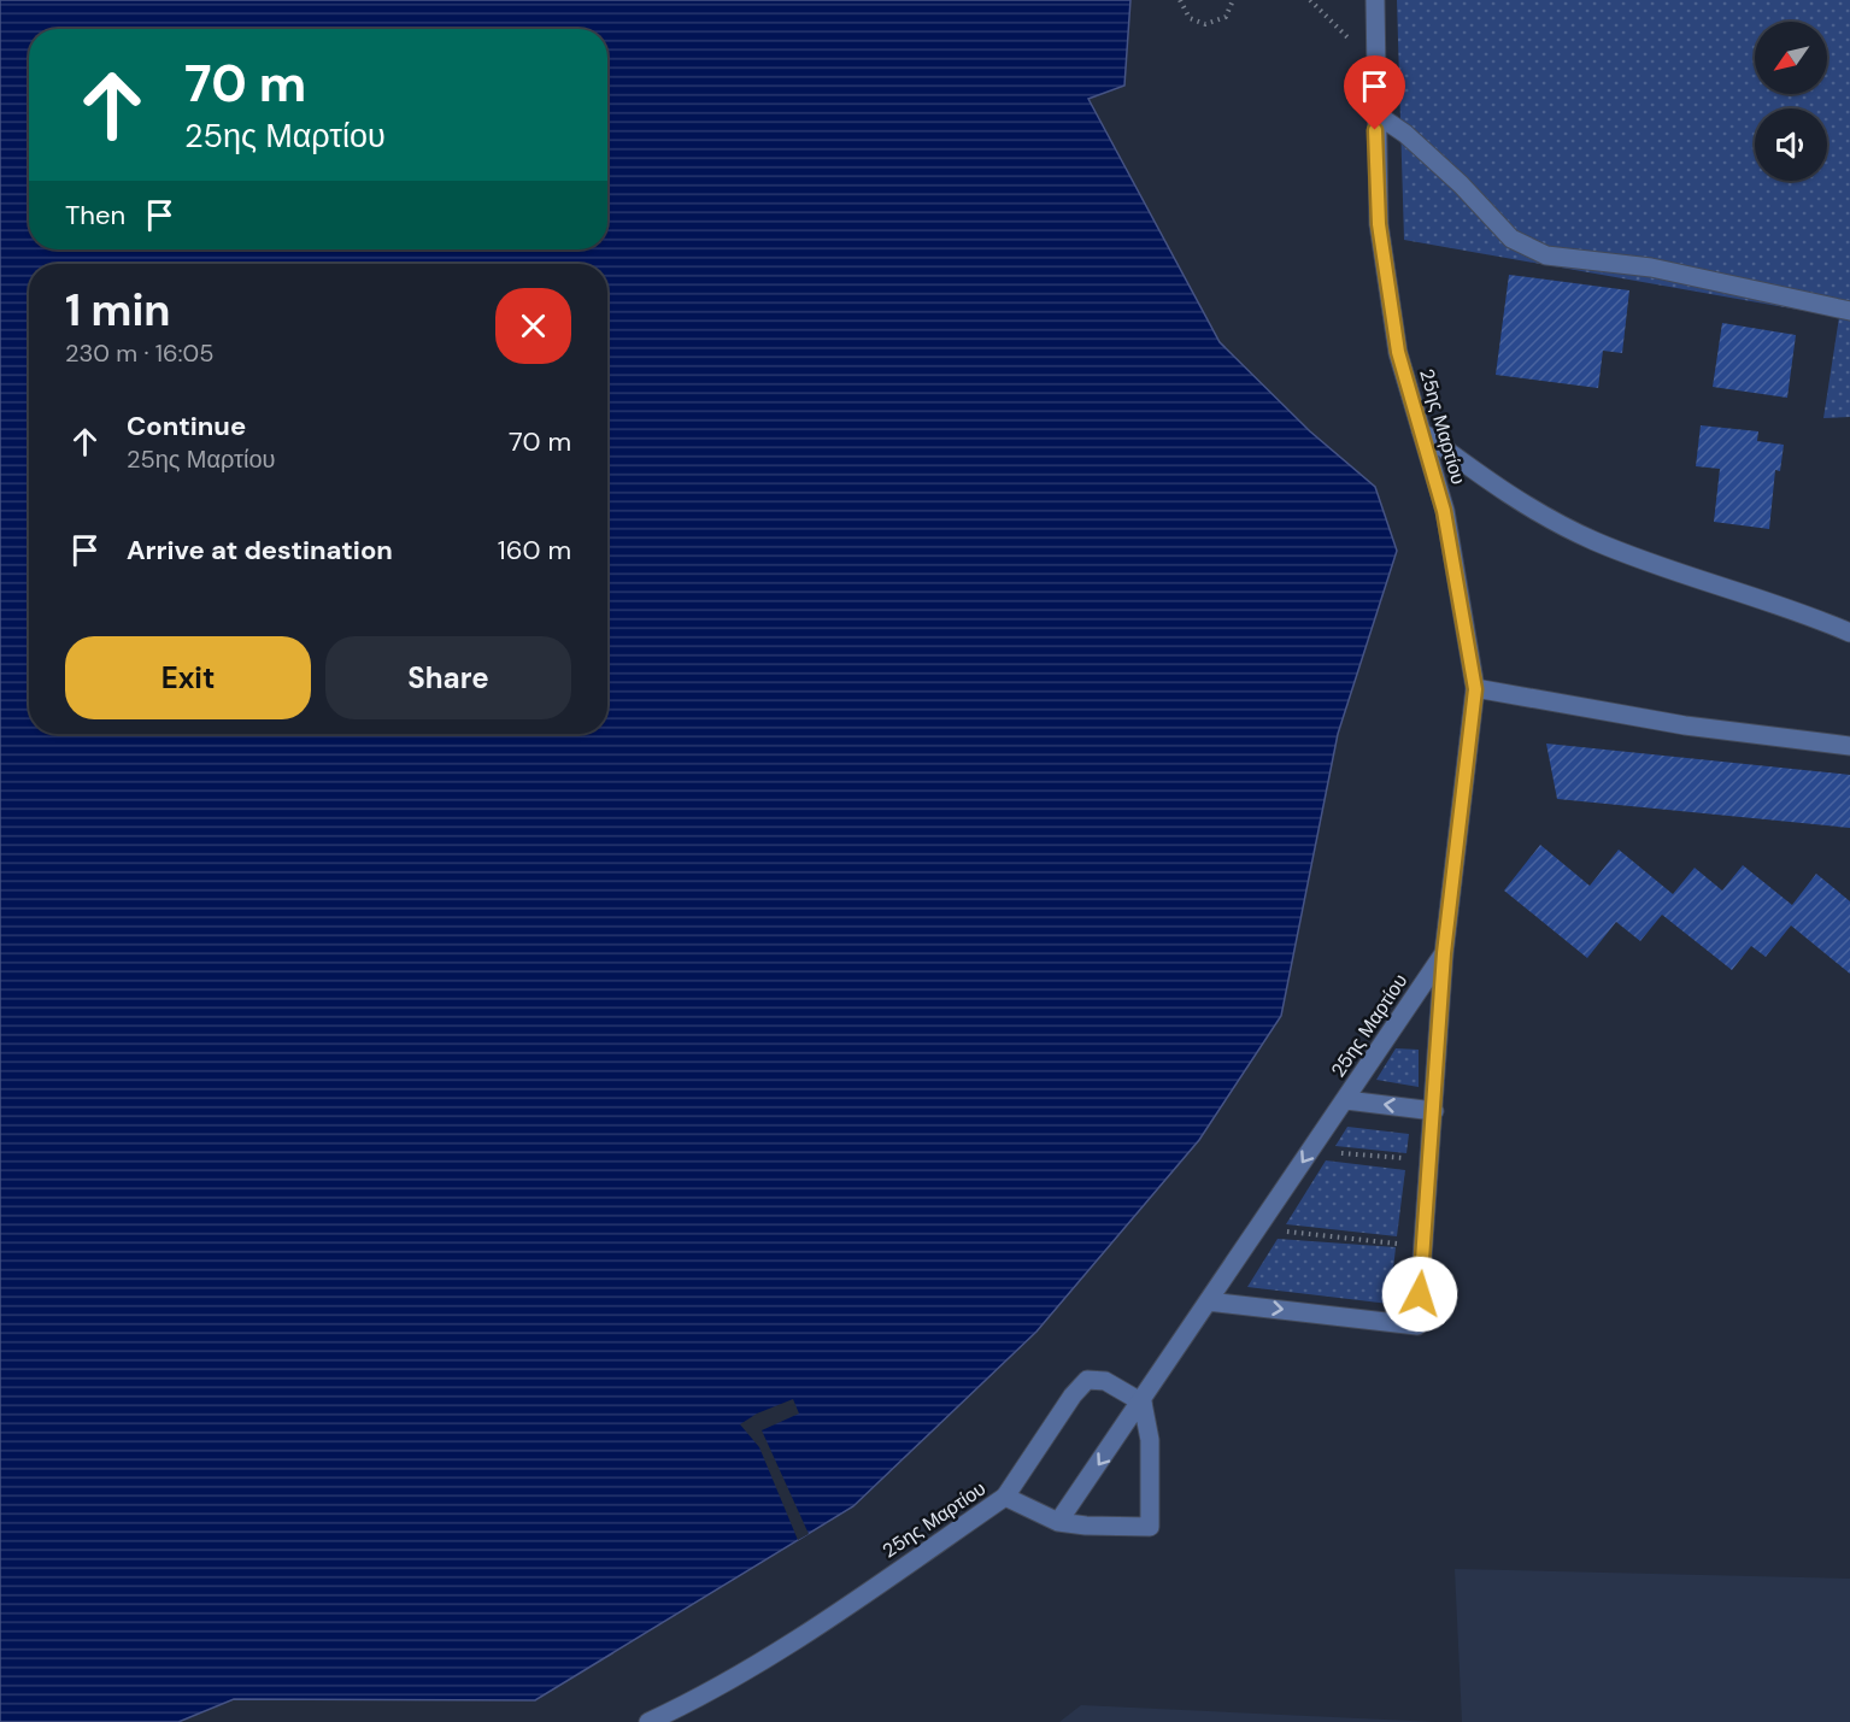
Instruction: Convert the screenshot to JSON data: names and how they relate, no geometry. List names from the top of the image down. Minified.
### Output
{"streets":{"street":["25ης Μαρτίου"]},"north":"bottom left","page":{"turn":["70 m","25ης Μαρτίου"],"then":"Then","heading":["1 min","230 m · 16:05"],"list":[{"name":"Continue","note":"25ης Μαρτίου","value":"70 m"},{"name":"Arrive at destination","value":"160 m"}],"buttons":["Exit","Share"]}}
